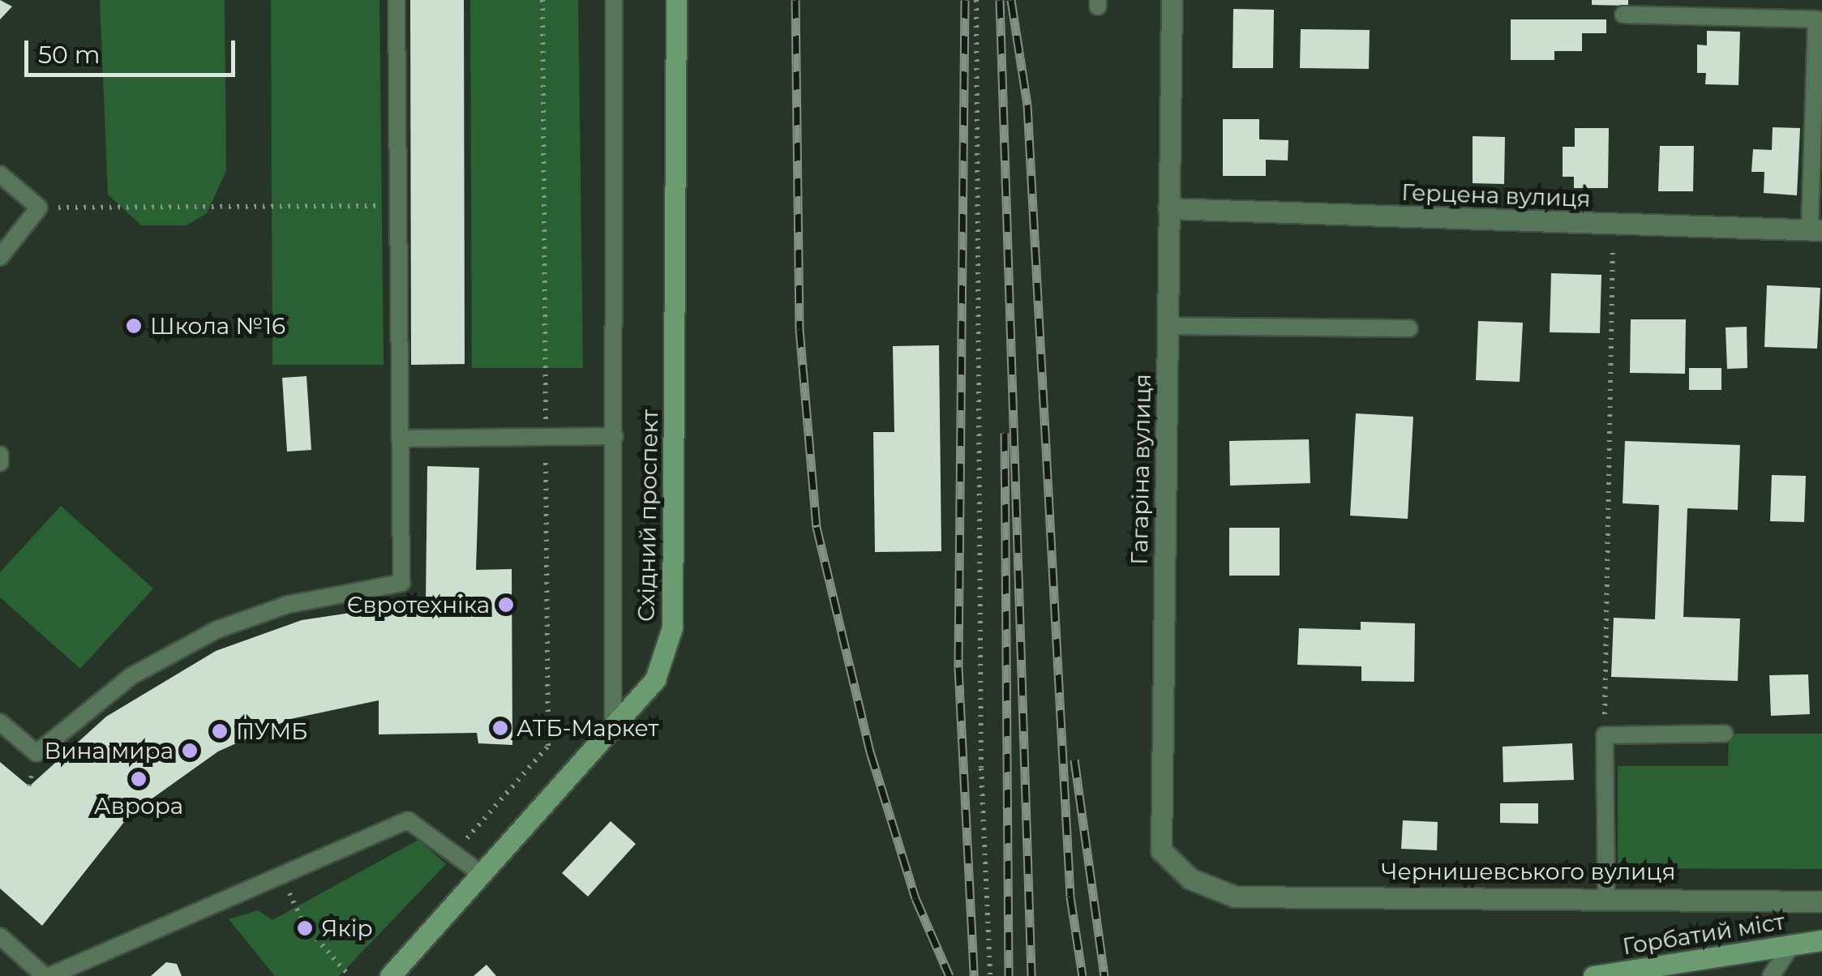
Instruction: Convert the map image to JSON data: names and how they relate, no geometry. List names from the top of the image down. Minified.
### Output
{"streets":{"main road":["Східний проспект","Горбатий міст"],"street":["Герцена вулиця","Гагаріна вулиця","Чернишевського вулиця"]},"crossings":[["Герцена вулиця","Гагаріна вулиця"],["Гагаріна вулиця","Чернишевського вулиця"]],"places":["Школа №16","Євротехніка","АТБ-Маркет","ПУМБ","Вина мира","Аврора","Якір"],"scale_bar":"50 m"}
